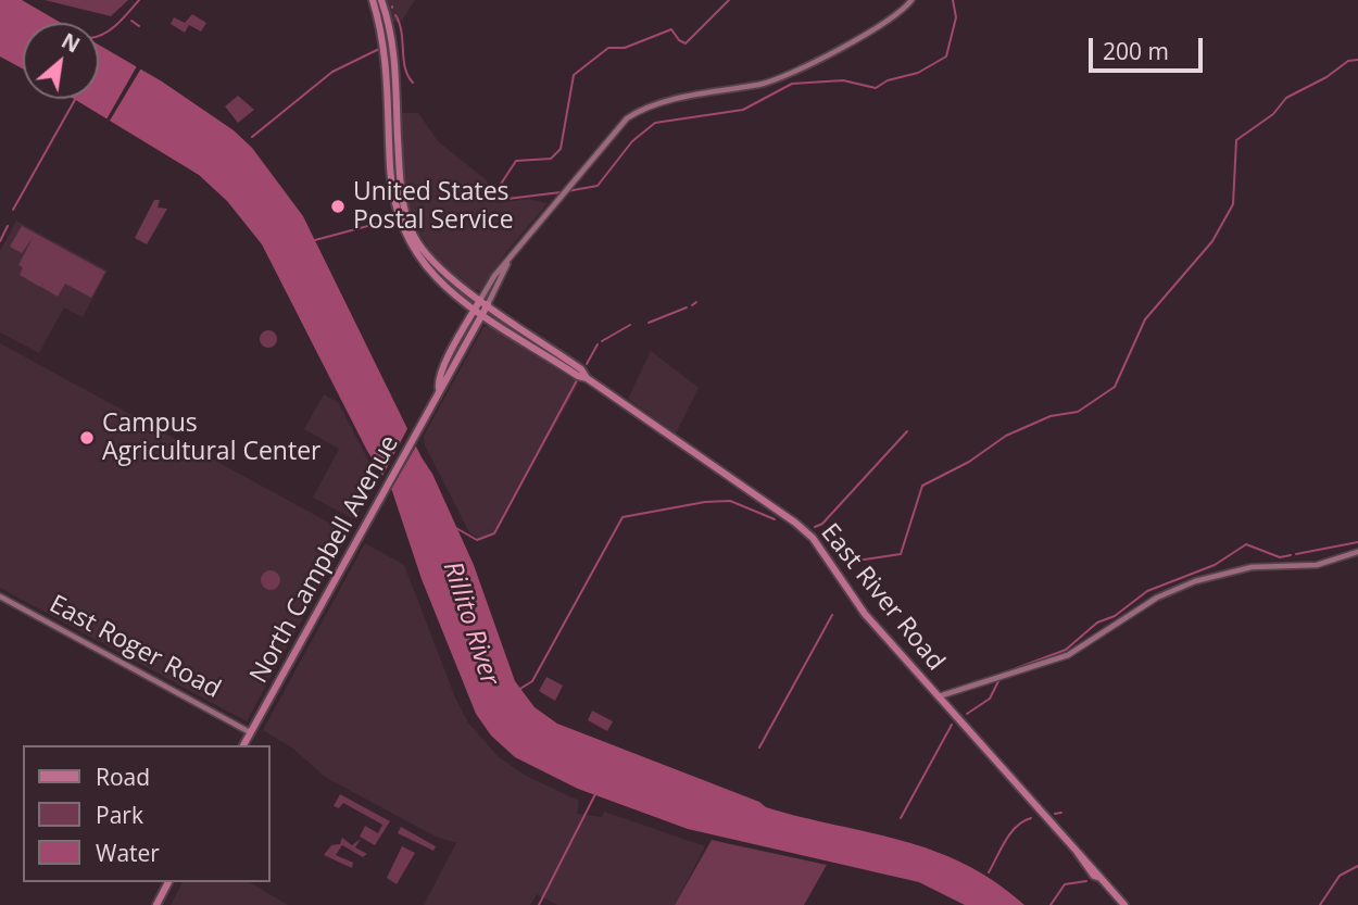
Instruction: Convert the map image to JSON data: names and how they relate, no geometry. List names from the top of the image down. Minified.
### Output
{"streets":{"main road":["North Campbell Avenue","East River Road"],"street":["East Roger Road"]},"crossings":[["North Campbell Avenue","East River Road"],["North Campbell Avenue","East Roger Road"]],"water":["Rillito River"],"places":["United States Postal Service","Campus Agricultural Center"],"legend":["Road","Park","Water"],"scale_bar":"200 m","north":"top right"}
